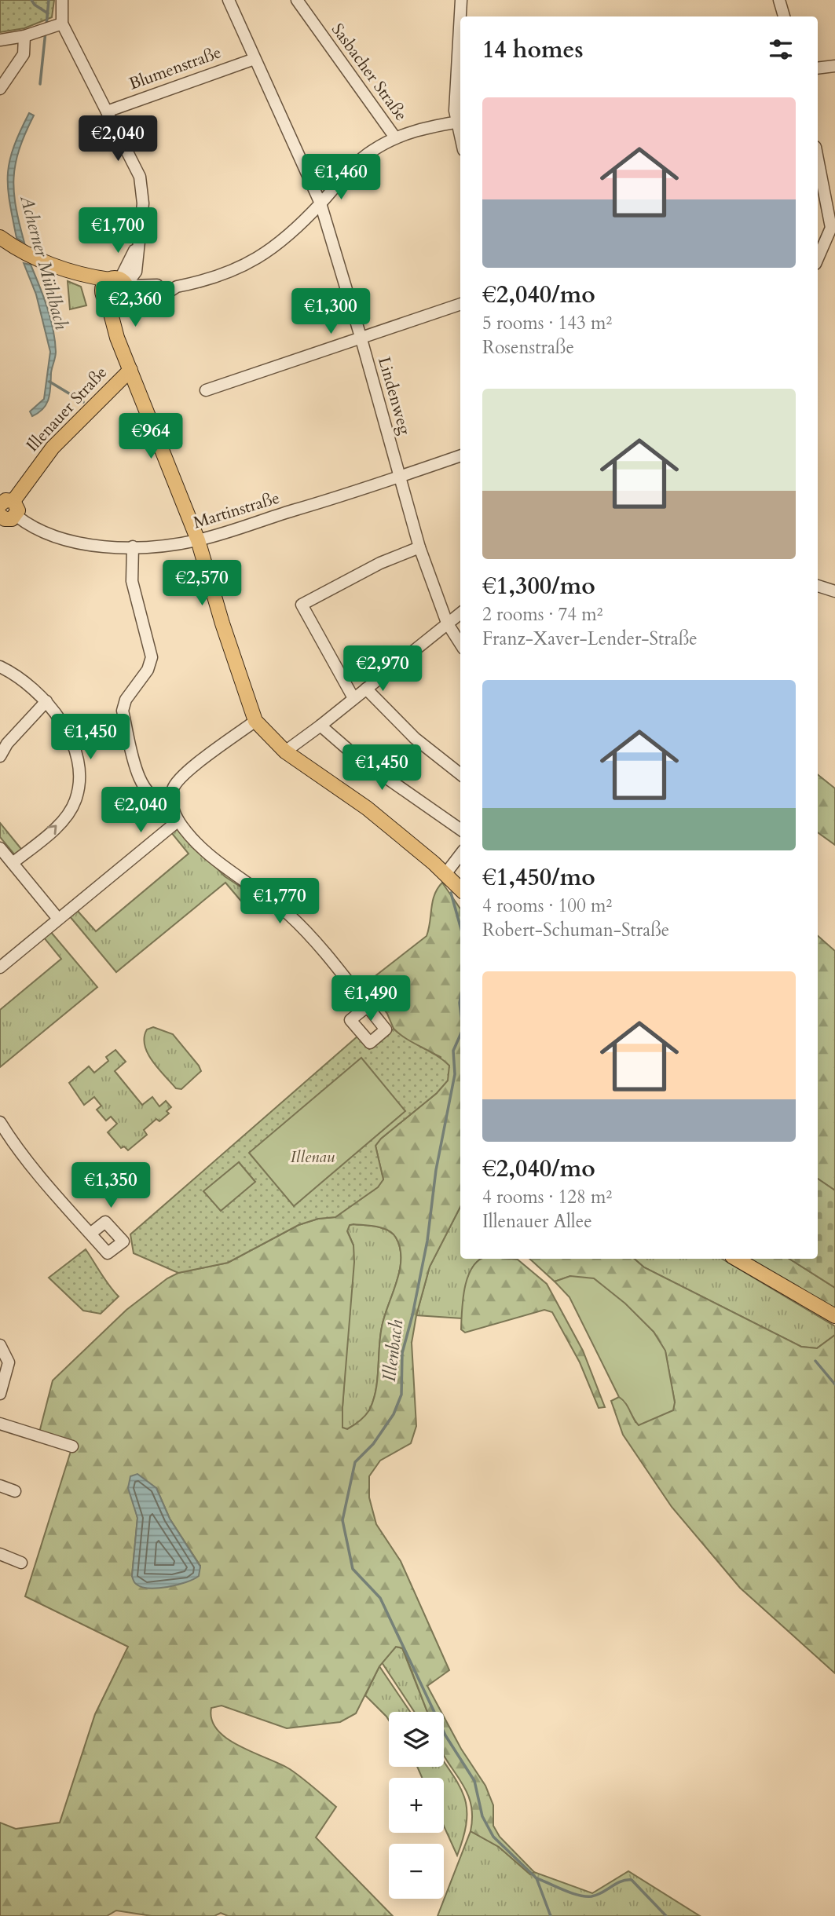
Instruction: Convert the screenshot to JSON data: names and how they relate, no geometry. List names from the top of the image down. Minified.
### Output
{"streets":{"main road":["Illenauer Straße"],"street":["Blumenstraße","Sasbacher Straße","Lindenweg","Martinstraße"]},"crossings":[["Blumenstraße","Lindenweg"],["Sasbacher Straße","Lindenweg"],["Lindenweg","Martinstraße"]],"water":["Acherner Mühlbach","Illenbach"],"parks":["Illenau"],"page":{"heading":"14 homes","list":[{"name":"€2,040/mo","note":"5 rooms · 143 m² · Rosenstraße"},{"name":"€1,300/mo","note":"2 rooms · 74 m² · Franz-Xaver-Lender-Straße"},{"name":"€1,450/mo","note":"4 rooms · 100 m² · Robert-Schuman-Straße"},{"name":"€2,040/mo","note":"4 rooms · 128 m² · Illenauer Allee"}],"price":["€2,040","€1,460","€1,700","€2,360","€1,300","€964","€2,570","€2,970","€1,450","€1,450","€2,040","€1,770","€1,490","€1,350"],"map_buttons":["+","−"]}}
